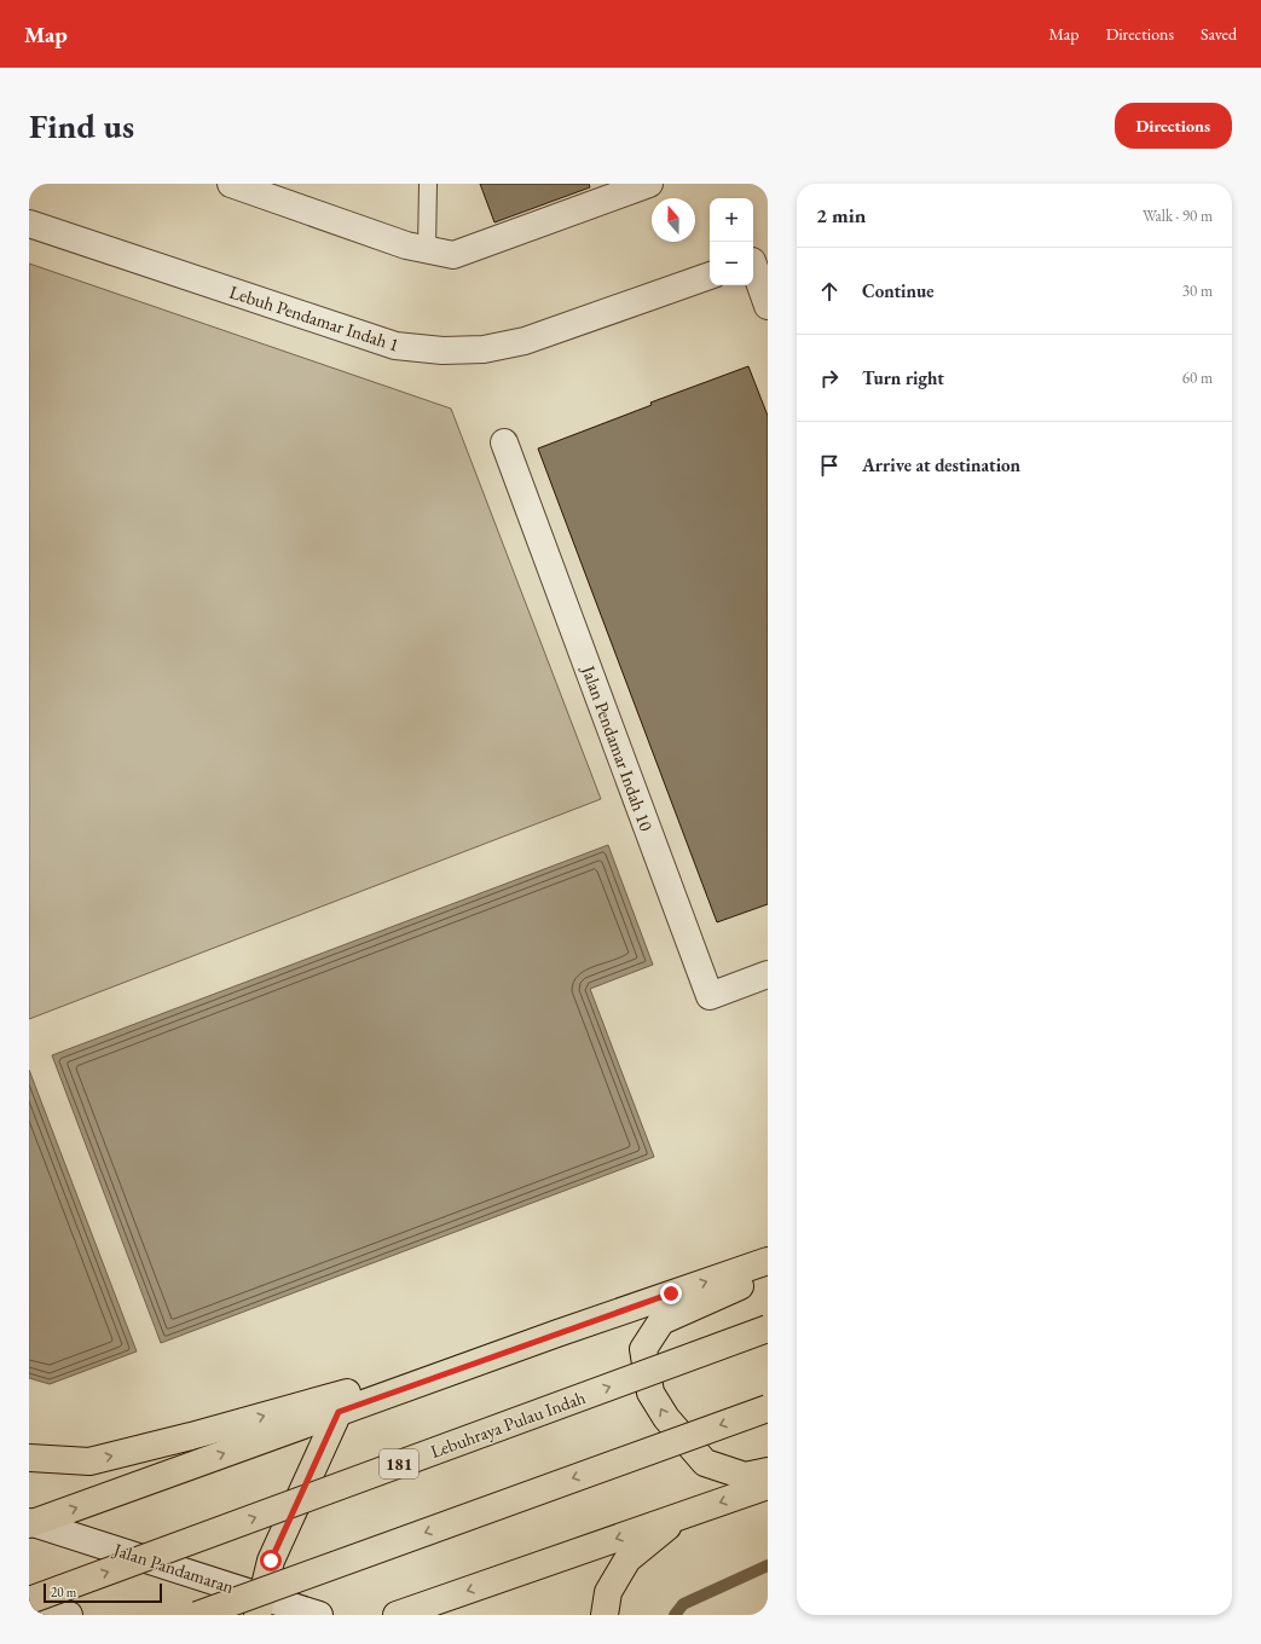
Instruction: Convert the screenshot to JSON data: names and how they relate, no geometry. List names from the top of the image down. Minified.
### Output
{"streets":{"main road":["Lebuhraya Pulau Indah","181"],"street":["Lebuh Pendamar Indah 1","Jalan Pendamar Indah 10","Jalan Pandamaran"]},"scale_bar":"20 m","north":"top","page":{"header":"Map","nav":["Map","Directions","Saved"],"buttons":"Directions","title":"Find us","heading":["2 min","Walk · 90 m"],"map_buttons":["+","−"],"list":[["Continue","30 m"],["Turn right","60 m"],"Arrive at destination"],"scale":"20 m"}}
